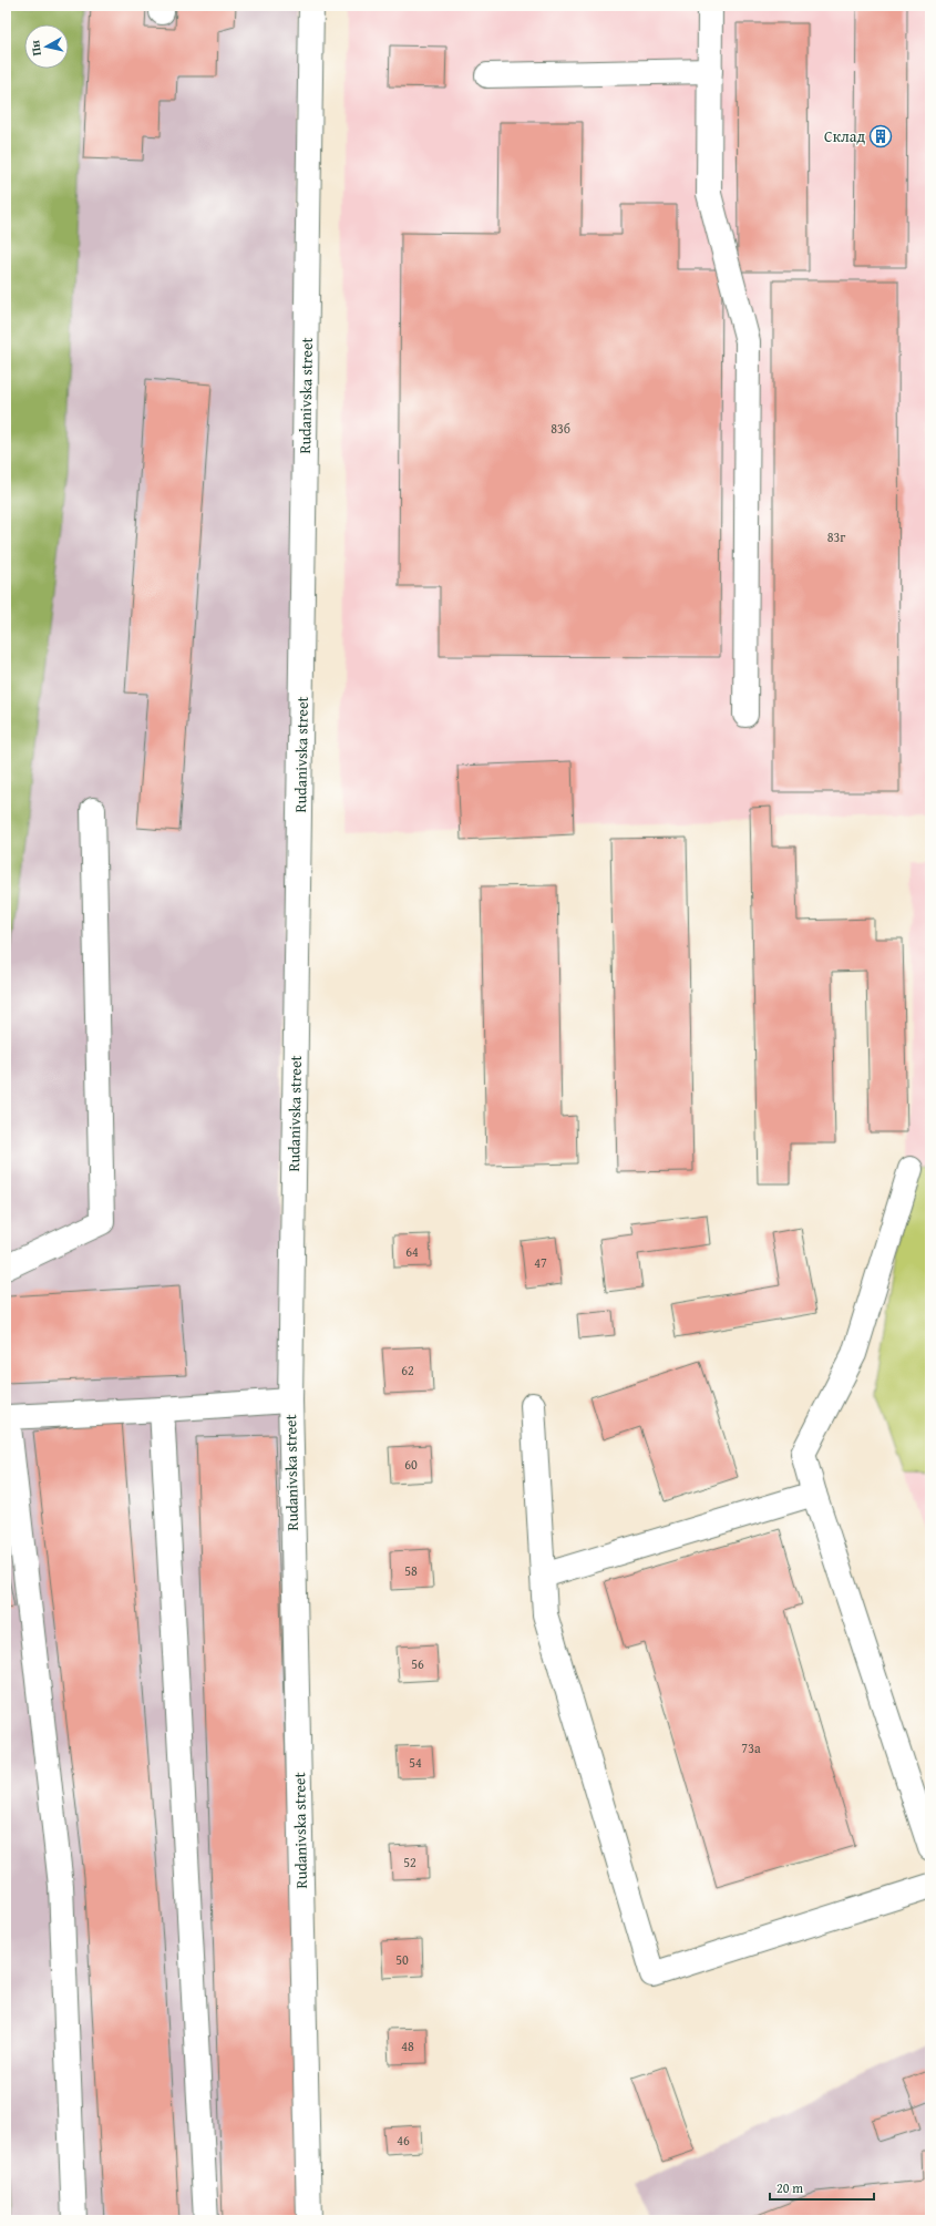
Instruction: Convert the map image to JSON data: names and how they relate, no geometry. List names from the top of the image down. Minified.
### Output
{"streets":{"street":["Rudanivska street"]},"places":{"building":["Склад"]},"house_numbers":["83б","83г","64","47","62","60","58","56","73а","54","52","50","48","46"],"scale_bar":"20 m","north":"left"}
